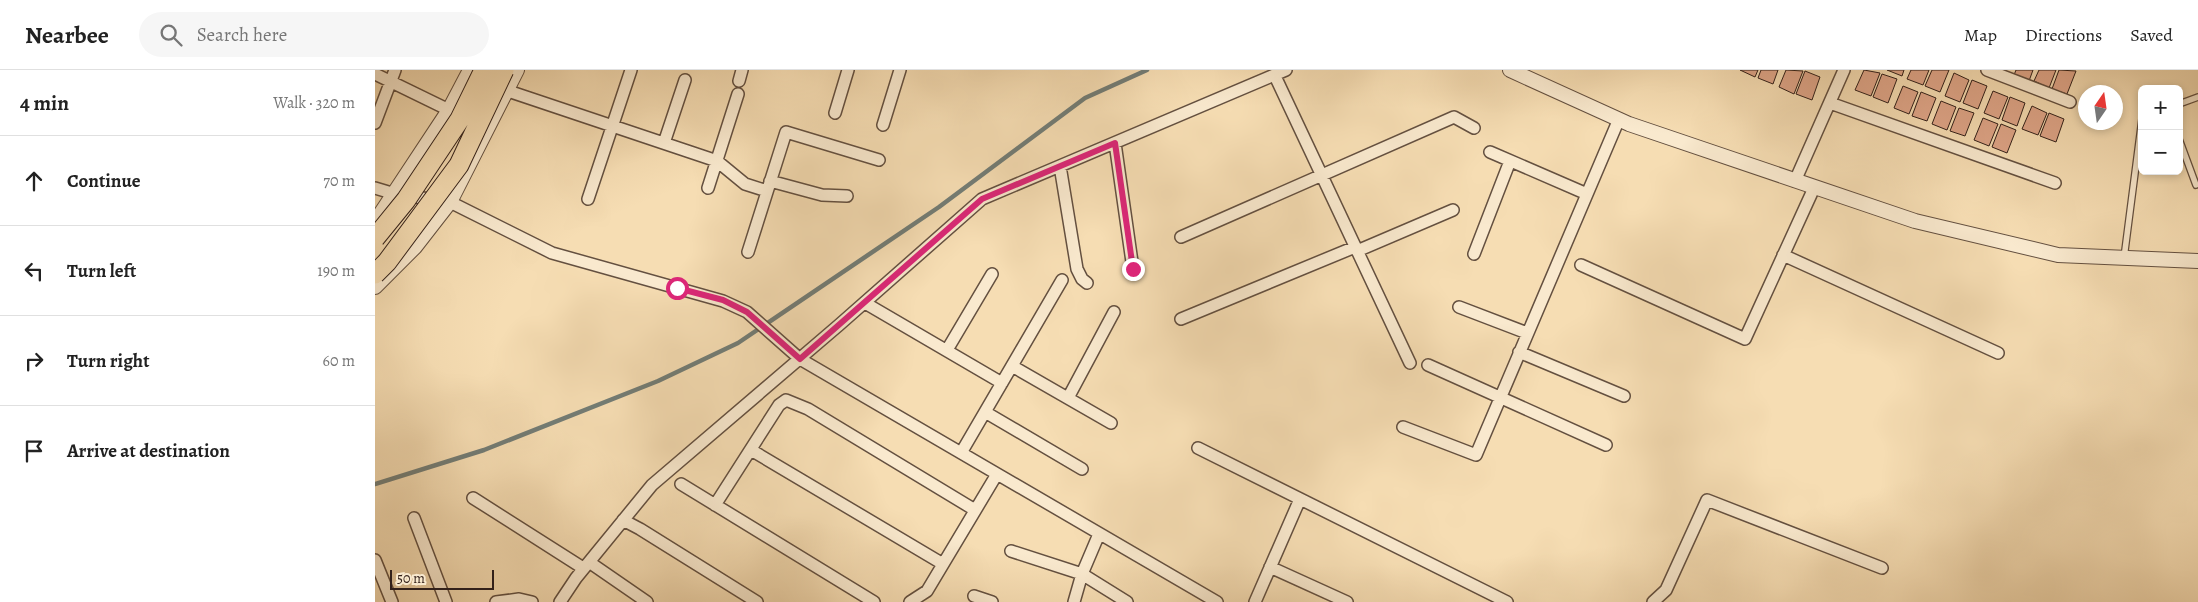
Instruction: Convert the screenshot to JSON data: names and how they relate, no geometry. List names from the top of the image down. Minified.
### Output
{"scale_bar":"50 m","north":"top","page":{"header":"Nearbee","search":"Search here","nav":["Map","Directions","Saved"],"heading":["4 min","Walk · 320 m"],"map_buttons":["+","−"],"list":[["Continue","70 m"],["Turn left","190 m"],["Turn right","60 m"],"Arrive at destination"],"scale":"50 m"}}
